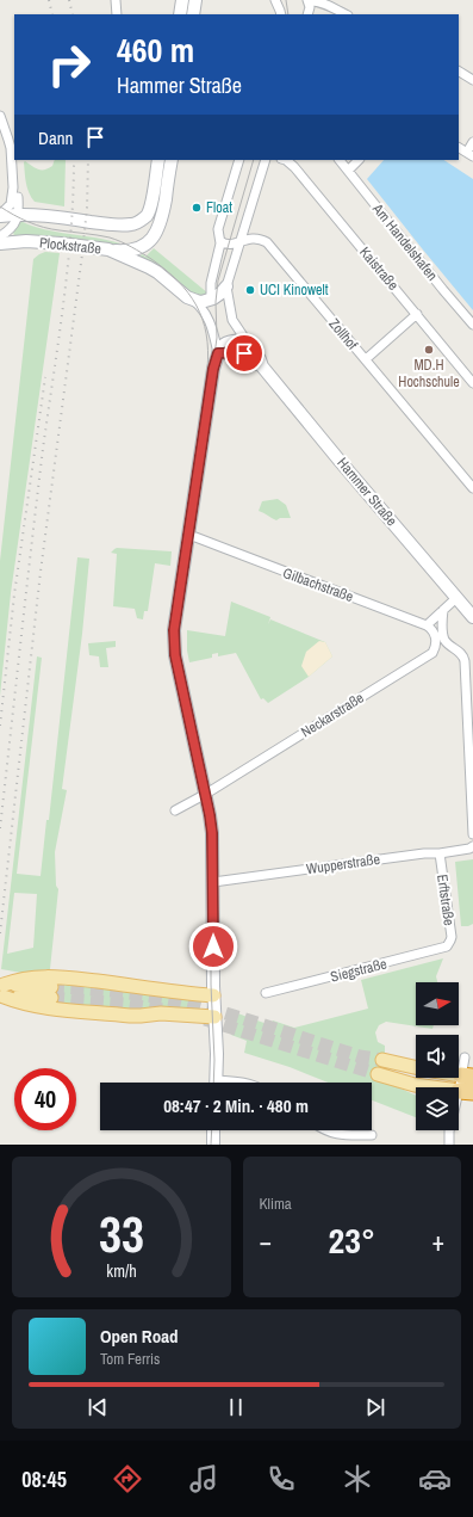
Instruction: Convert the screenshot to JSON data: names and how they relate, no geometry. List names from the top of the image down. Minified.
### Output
{"streets":{"street":["Am Handelshafen","Plockstraße","Kaistraße","Zollhof","Hammer Straße","Gilbachstraße","Neckarstraße","Wupperstraße","Erftstraße","Siegstraße"]},"crossings":[["Kaistraße","Zollhof"],["Gilbachstraße","Neckarstraße"],["Wupperstraße","Erftstraße"],["Erftstraße","Siegstraße"]],"places":["Float","UCI Kinowelt","MD.H Hochschule"],"north":"right","page":{"turn":["460 m","Hammer Straße"],"then":"Dann","limit":"40","trip":"08:47 · 2 Min. · 480 m","tile":"Klima","heat":["−","23°","+"],"song":["Open Road","Tom Ferris"],"tabs":"08:45","gauge":["33","km/h"]}}
